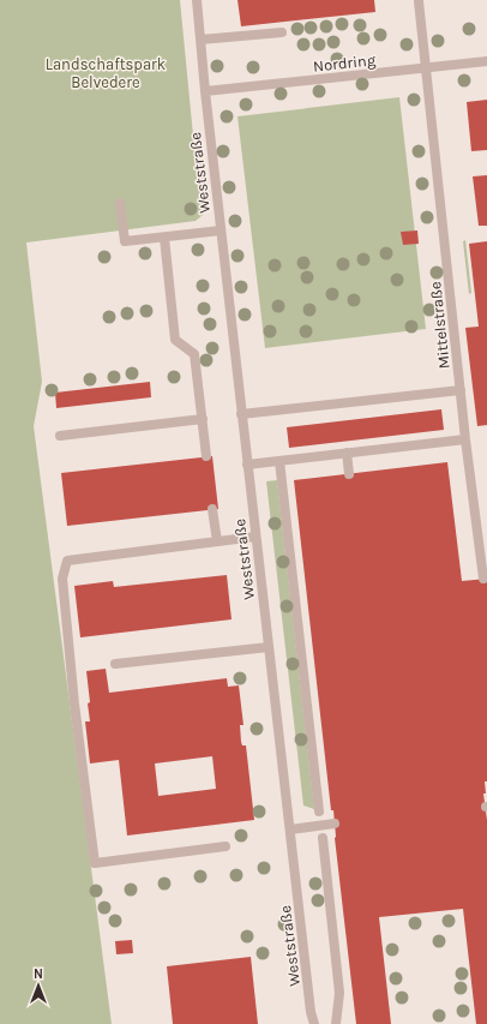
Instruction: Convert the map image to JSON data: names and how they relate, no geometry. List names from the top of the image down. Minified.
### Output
{"streets":{"lane":["Nordring","Weststraße","Mittelstraße"]},"crossings":[["Nordring","Weststraße"],["Nordring","Mittelstraße"]],"parks":["Landschaftspark Belvedere"],"north":"top"}
